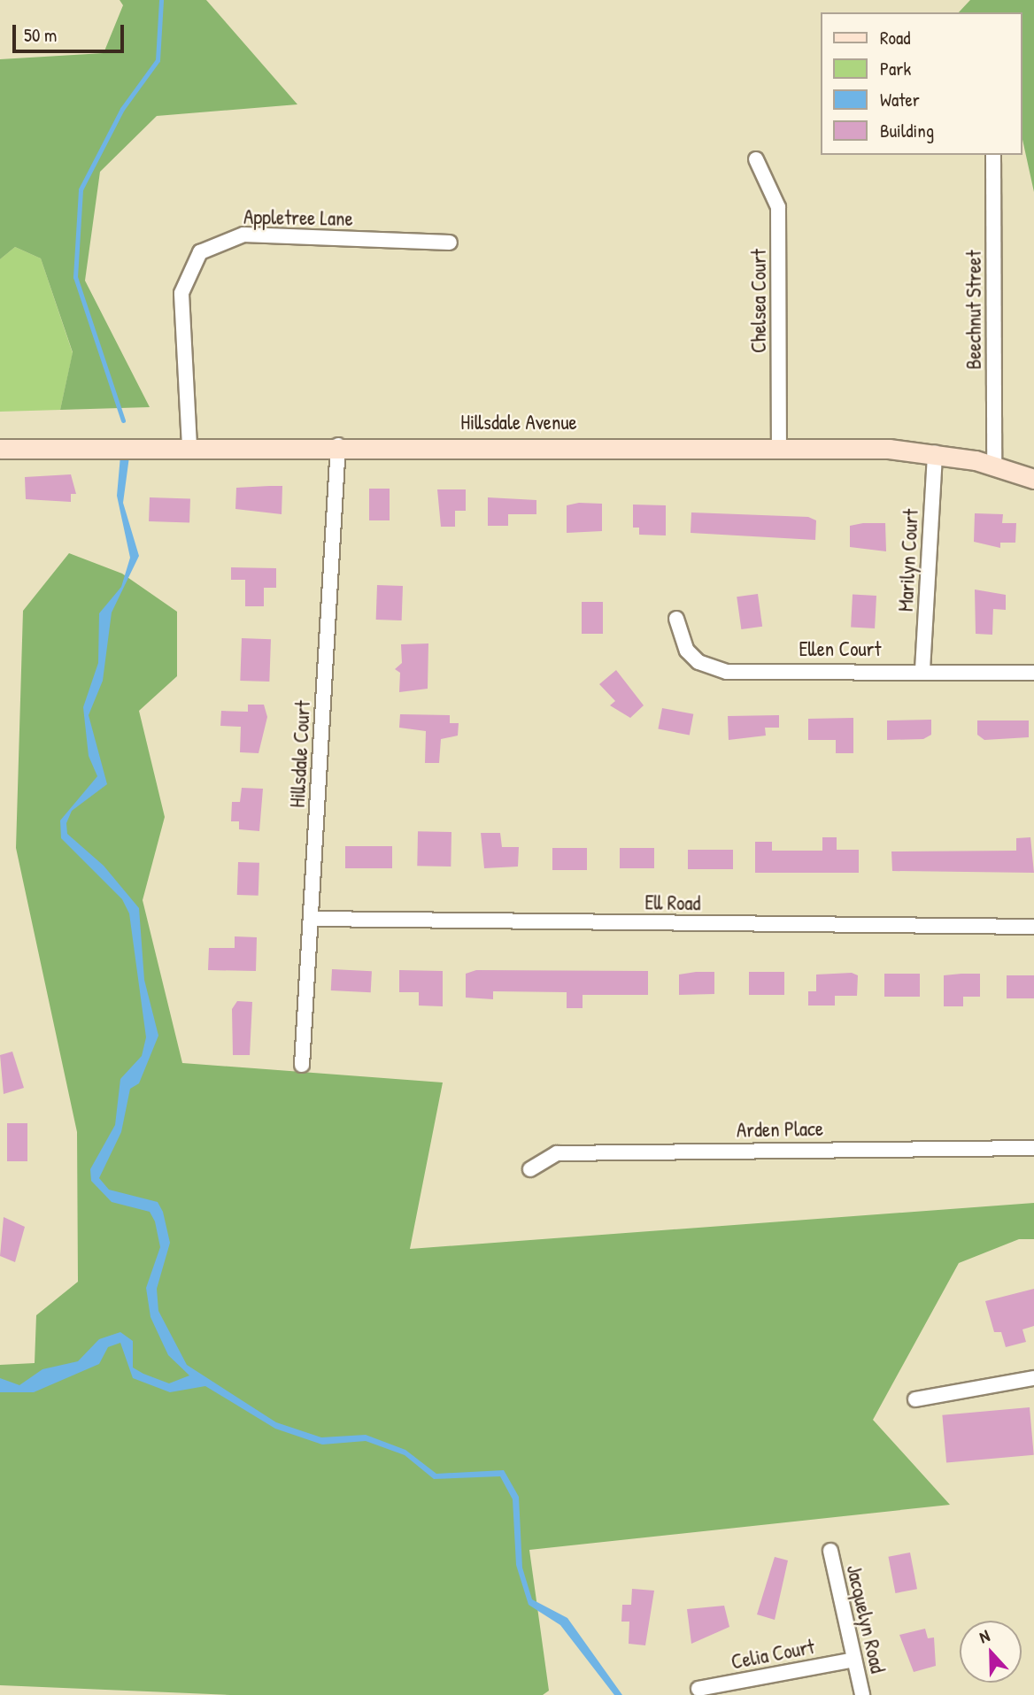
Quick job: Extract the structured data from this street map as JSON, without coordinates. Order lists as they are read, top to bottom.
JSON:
{
  "streets": {
    "street": [
      "Appletree Lane",
      "Chelsea Court",
      "Beechnut Street",
      "Hillsdale Avenue",
      "Marilyn Court",
      "Ellen Court",
      "Hillsdale Court",
      "Ell Road",
      "Arden Place",
      "Jacquelyn Road",
      "Celia Court"
    ]
  },
  "crossings": [
    ["Appletree Lane", "Hillsdale Avenue"],
    ["Chelsea Court", "Hillsdale Avenue"],
    ["Beechnut Street", "Hillsdale Avenue"],
    ["Hillsdale Avenue", "Marilyn Court"],
    ["Hillsdale Avenue", "Hillsdale Court"],
    ["Marilyn Court", "Ellen Court"],
    ["Hillsdale Court", "Ell Road"],
    ["Jacquelyn Road", "Celia Court"]
  ],
  "legend": [
    "Road",
    "Park",
    "Water",
    "Building"
  ],
  "scale_bar": "50 m",
  "north": "top"
}
